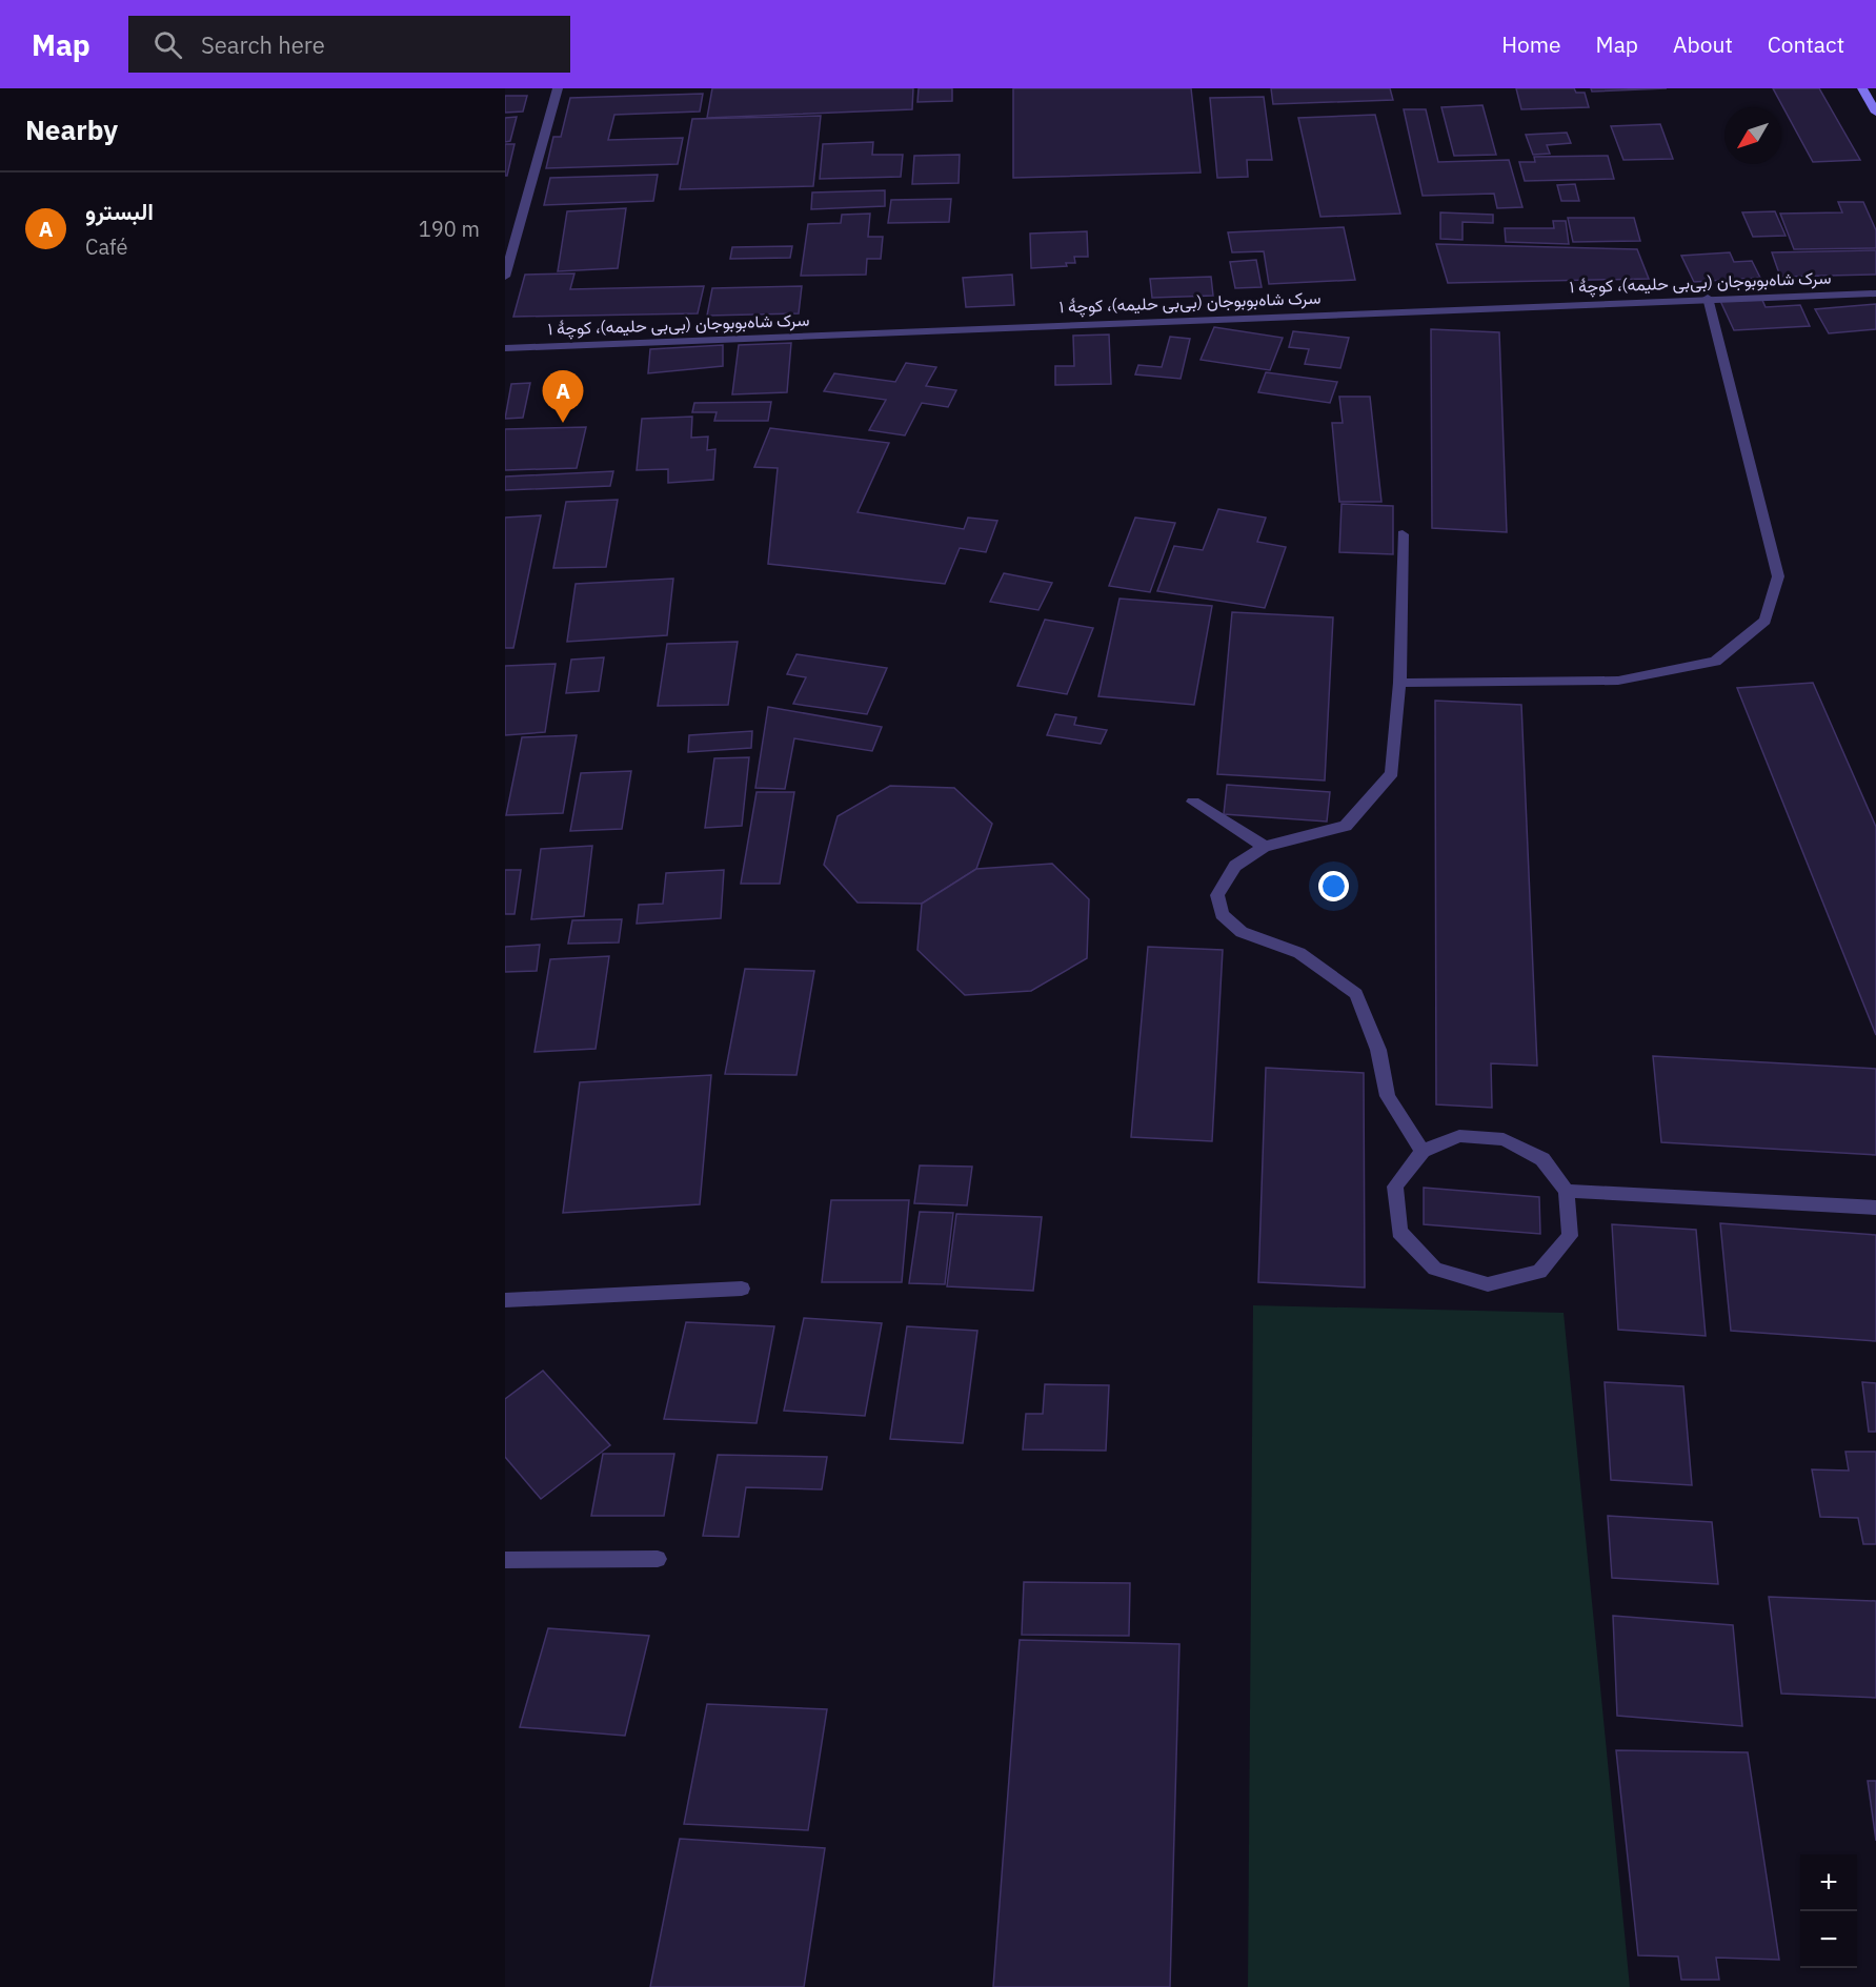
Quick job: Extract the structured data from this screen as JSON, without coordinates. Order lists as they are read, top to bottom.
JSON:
{
  "streets": {
    "street": ["سرک شاه‌بوبوجان (بی‌بی حلیمه)، کوچۀ ۱"]
  },
  "north": "bottom left",
  "page": {
    "header": "Map",
    "search": "Search here",
    "nav": [
      "Home",
      "Map",
      "About",
      "Contact"
    ],
    "heading": "Nearby",
    "list": [
      {
        "mark": "A",
        "name": "البسترو",
        "note": "Café",
        "value": "190 m"
      }
    ],
    "pins": "A",
    "map_buttons": ["+", "−"]
  }
}
